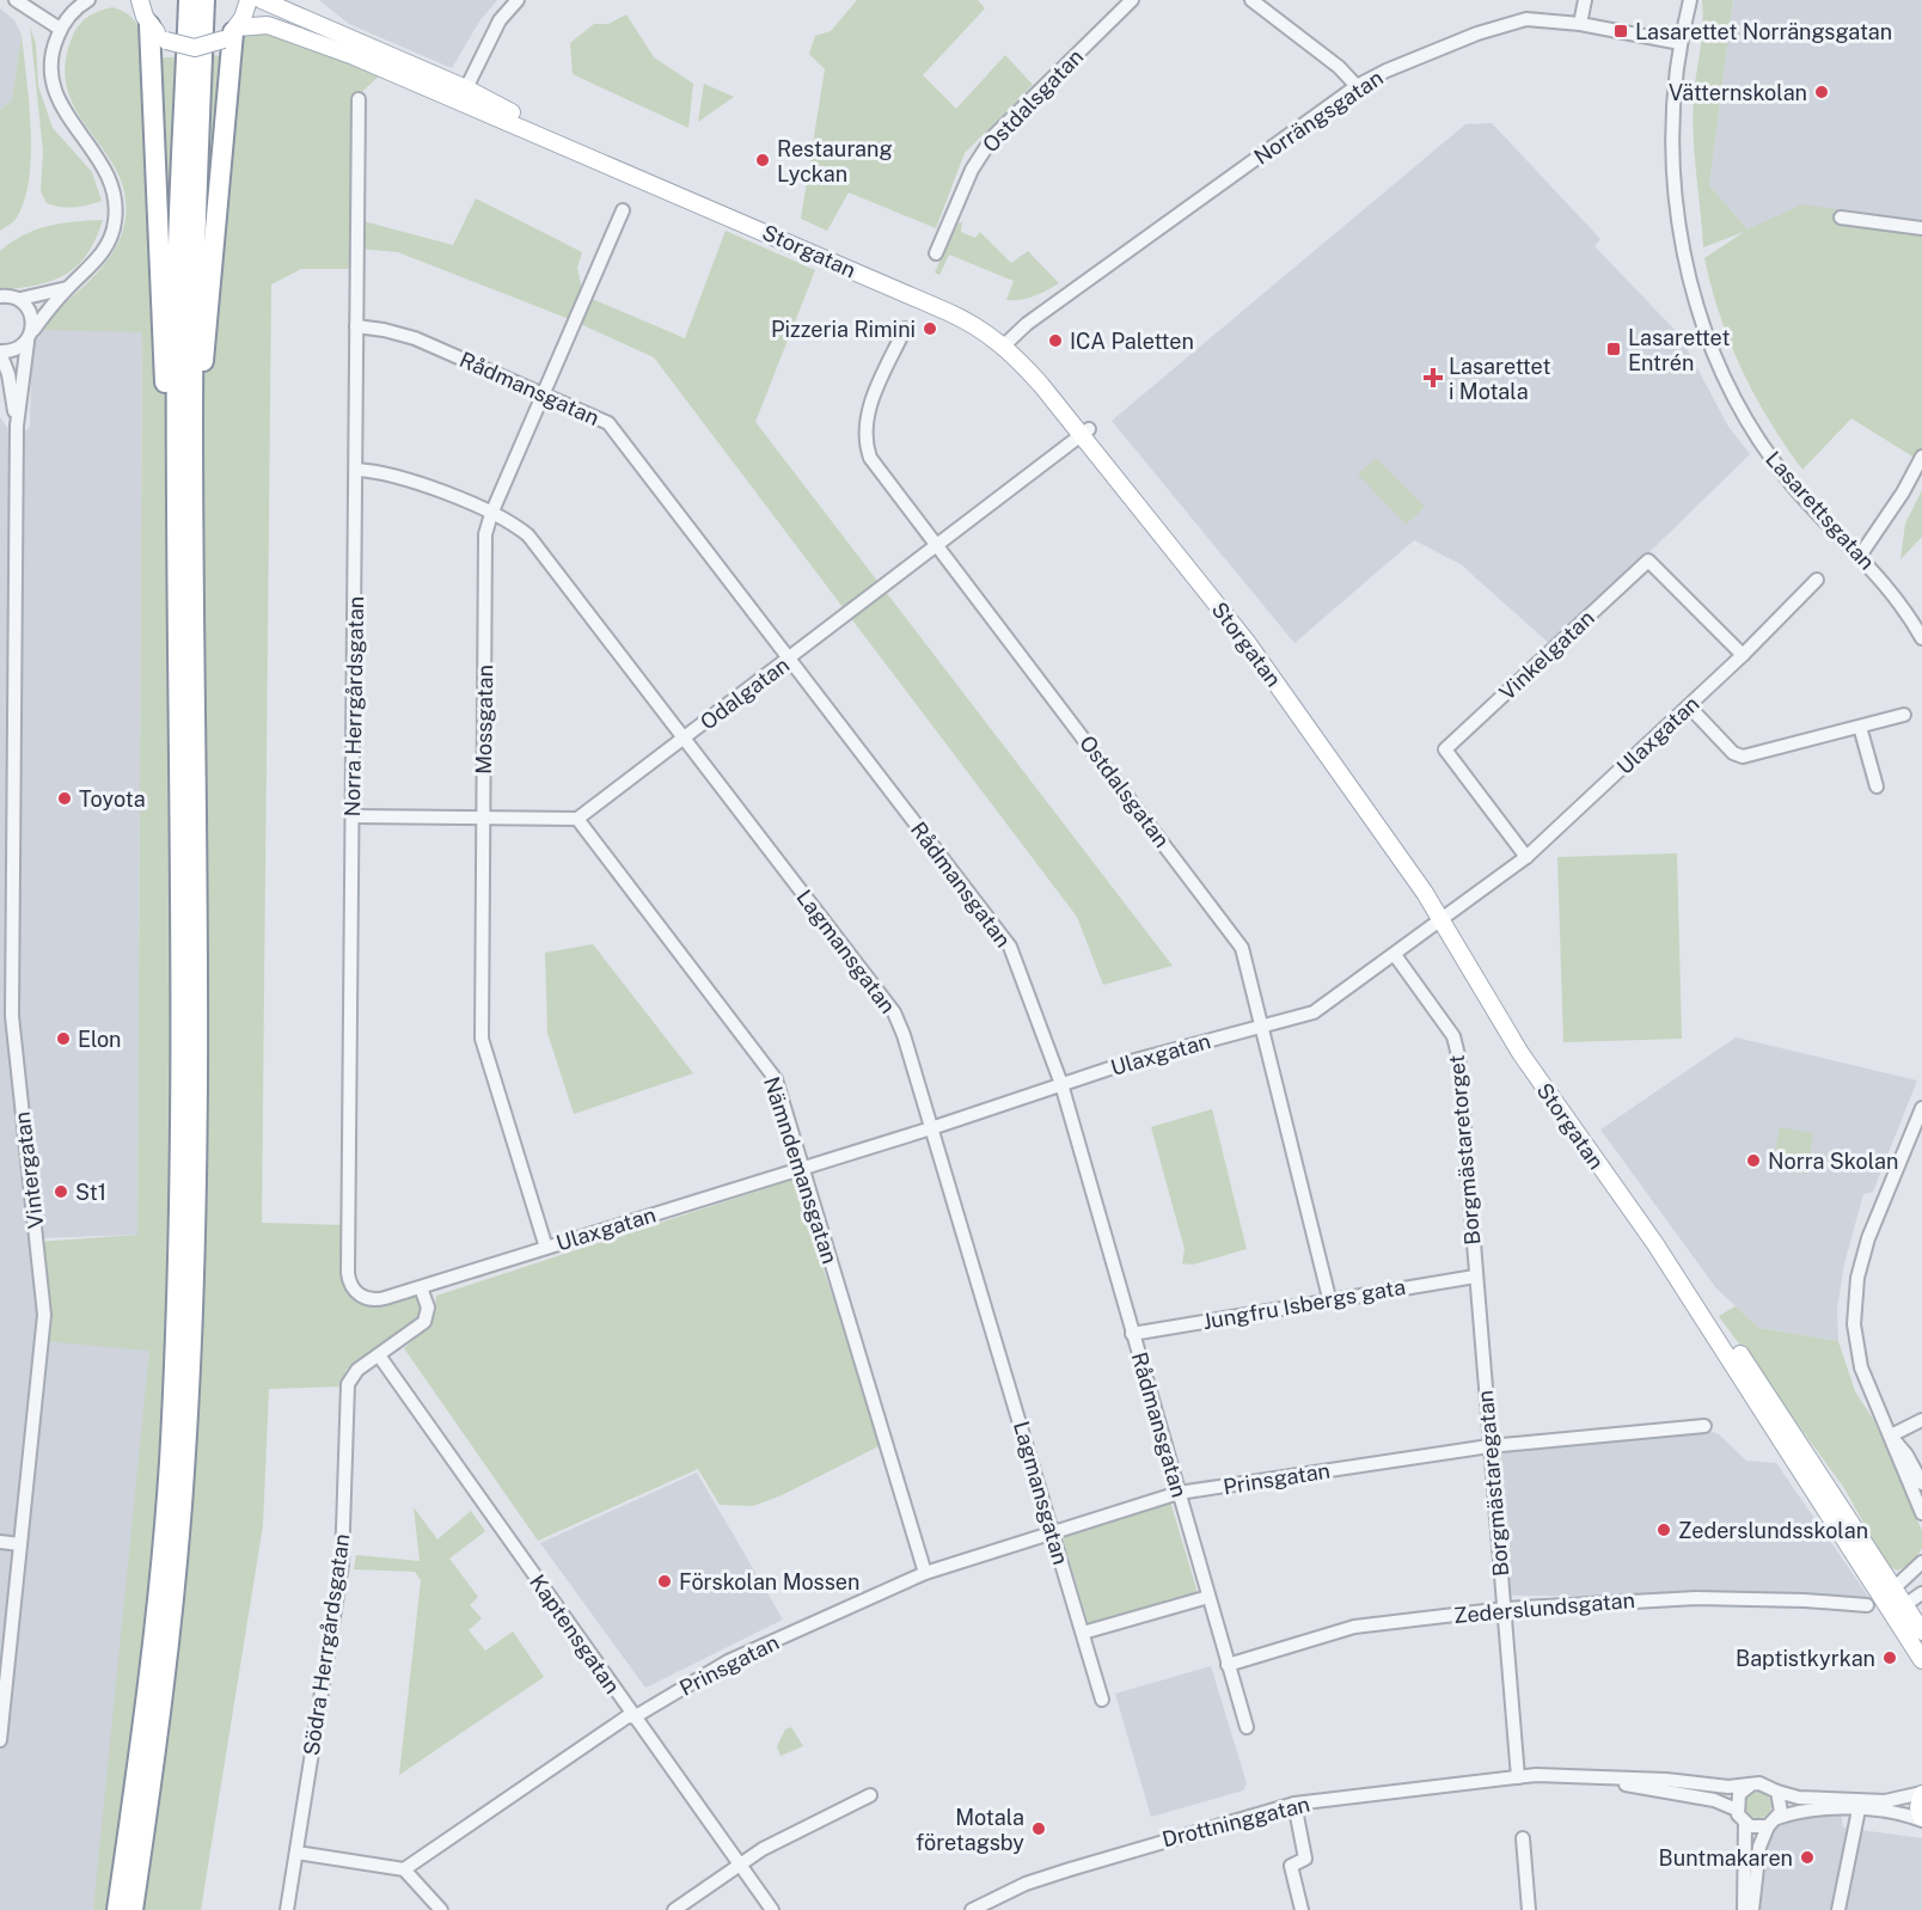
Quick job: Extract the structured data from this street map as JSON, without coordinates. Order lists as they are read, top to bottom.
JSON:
{
  "streets": {
    "main road": ["Storgatan"],
    "street": [
      "Ostdalsgatan",
      "Norrängsgatan",
      "Rådmansgatan",
      "Lasarettsgatan",
      "Vinkelgatan",
      "Odalgatan",
      "Norra Herrgårdsgatan",
      "Mossgatan",
      "Ulaxgatan",
      "Lagmansgatan",
      "Borgmästaretorget",
      "Vintergatan",
      "Nämndemansgatan",
      "Jungfru Isbergs gata",
      "Prinsgatan",
      "Borgmästaregatan",
      "Zederslundsgatan",
      "Kaptensgatan",
      "Södra Herrgårdsgatan",
      "Drottninggatan"
    ]
  },
  "crossings": [
    ["Ostdalsgatan", "Odalgatan"],
    ["Ostdalsgatan", "Ulaxgatan"],
    ["Ostdalsgatan", "Jungfru Isbergs gata"],
    ["Norrängsgatan", "Storgatan"],
    ["Norrängsgatan", "Lasarettsgatan"],
    ["Storgatan", "Odalgatan"],
    ["Storgatan", "Ulaxgatan"],
    ["Rådmansgatan", "Odalgatan"],
    ["Rådmansgatan", "Norra Herrgårdsgatan"],
    ["Rådmansgatan", "Mossgatan"],
    ["Rådmansgatan", "Ulaxgatan"],
    ["Rådmansgatan", "Jungfru Isbergs gata"],
    ["Rådmansgatan", "Prinsgatan"],
    ["Rådmansgatan", "Zederslundsgatan"],
    ["Vinkelgatan", "Ulaxgatan"],
    ["Odalgatan", "Lagmansgatan"],
    ["Odalgatan", "Nämndemansgatan"],
    ["Norra Herrgårdsgatan", "Ulaxgatan"],
    ["Norra Herrgårdsgatan", "Lagmansgatan"],
    ["Mossgatan", "Ulaxgatan"],
    ["Mossgatan", "Lagmansgatan"],
    ["Ulaxgatan", "Lagmansgatan"],
    ["Ulaxgatan", "Borgmästaretorget"],
    ["Ulaxgatan", "Nämndemansgatan"],
    ["Ulaxgatan", "Södra Herrgårdsgatan"],
    ["Lagmansgatan", "Prinsgatan"],
    ["Borgmästaretorget", "Jungfru Isbergs gata"],
    ["Borgmästaretorget", "Borgmästaregatan"],
    ["Nämndemansgatan", "Prinsgatan"],
    ["Jungfru Isbergs gata", "Borgmästaregatan"],
    ["Prinsgatan", "Borgmästaregatan"],
    ["Prinsgatan", "Kaptensgatan"],
    ["Borgmästaregatan", "Zederslundsgatan"],
    ["Borgmästaregatan", "Drottninggatan"],
    ["Kaptensgatan", "Södra Herrgårdsgatan"]
  ],
  "places": {
    "transit": ["Lasarettet Norrängsgatan", "Lasarettet Entrén"],
    "other": [
      "Vätternskolan",
      "Restaurang Lyckan",
      "Pizzeria Rimini",
      "ICA Paletten",
      "Toyota",
      "Elon",
      "Norra Skolan",
      "St1",
      "Zederslundsskolan",
      "Förskolan Mossen",
      "Baptistkyrkan",
      "Motala företagsby",
      "Buntmakaren"
    ],
    "health": ["Lasarettet i Motala"]
  }
}
